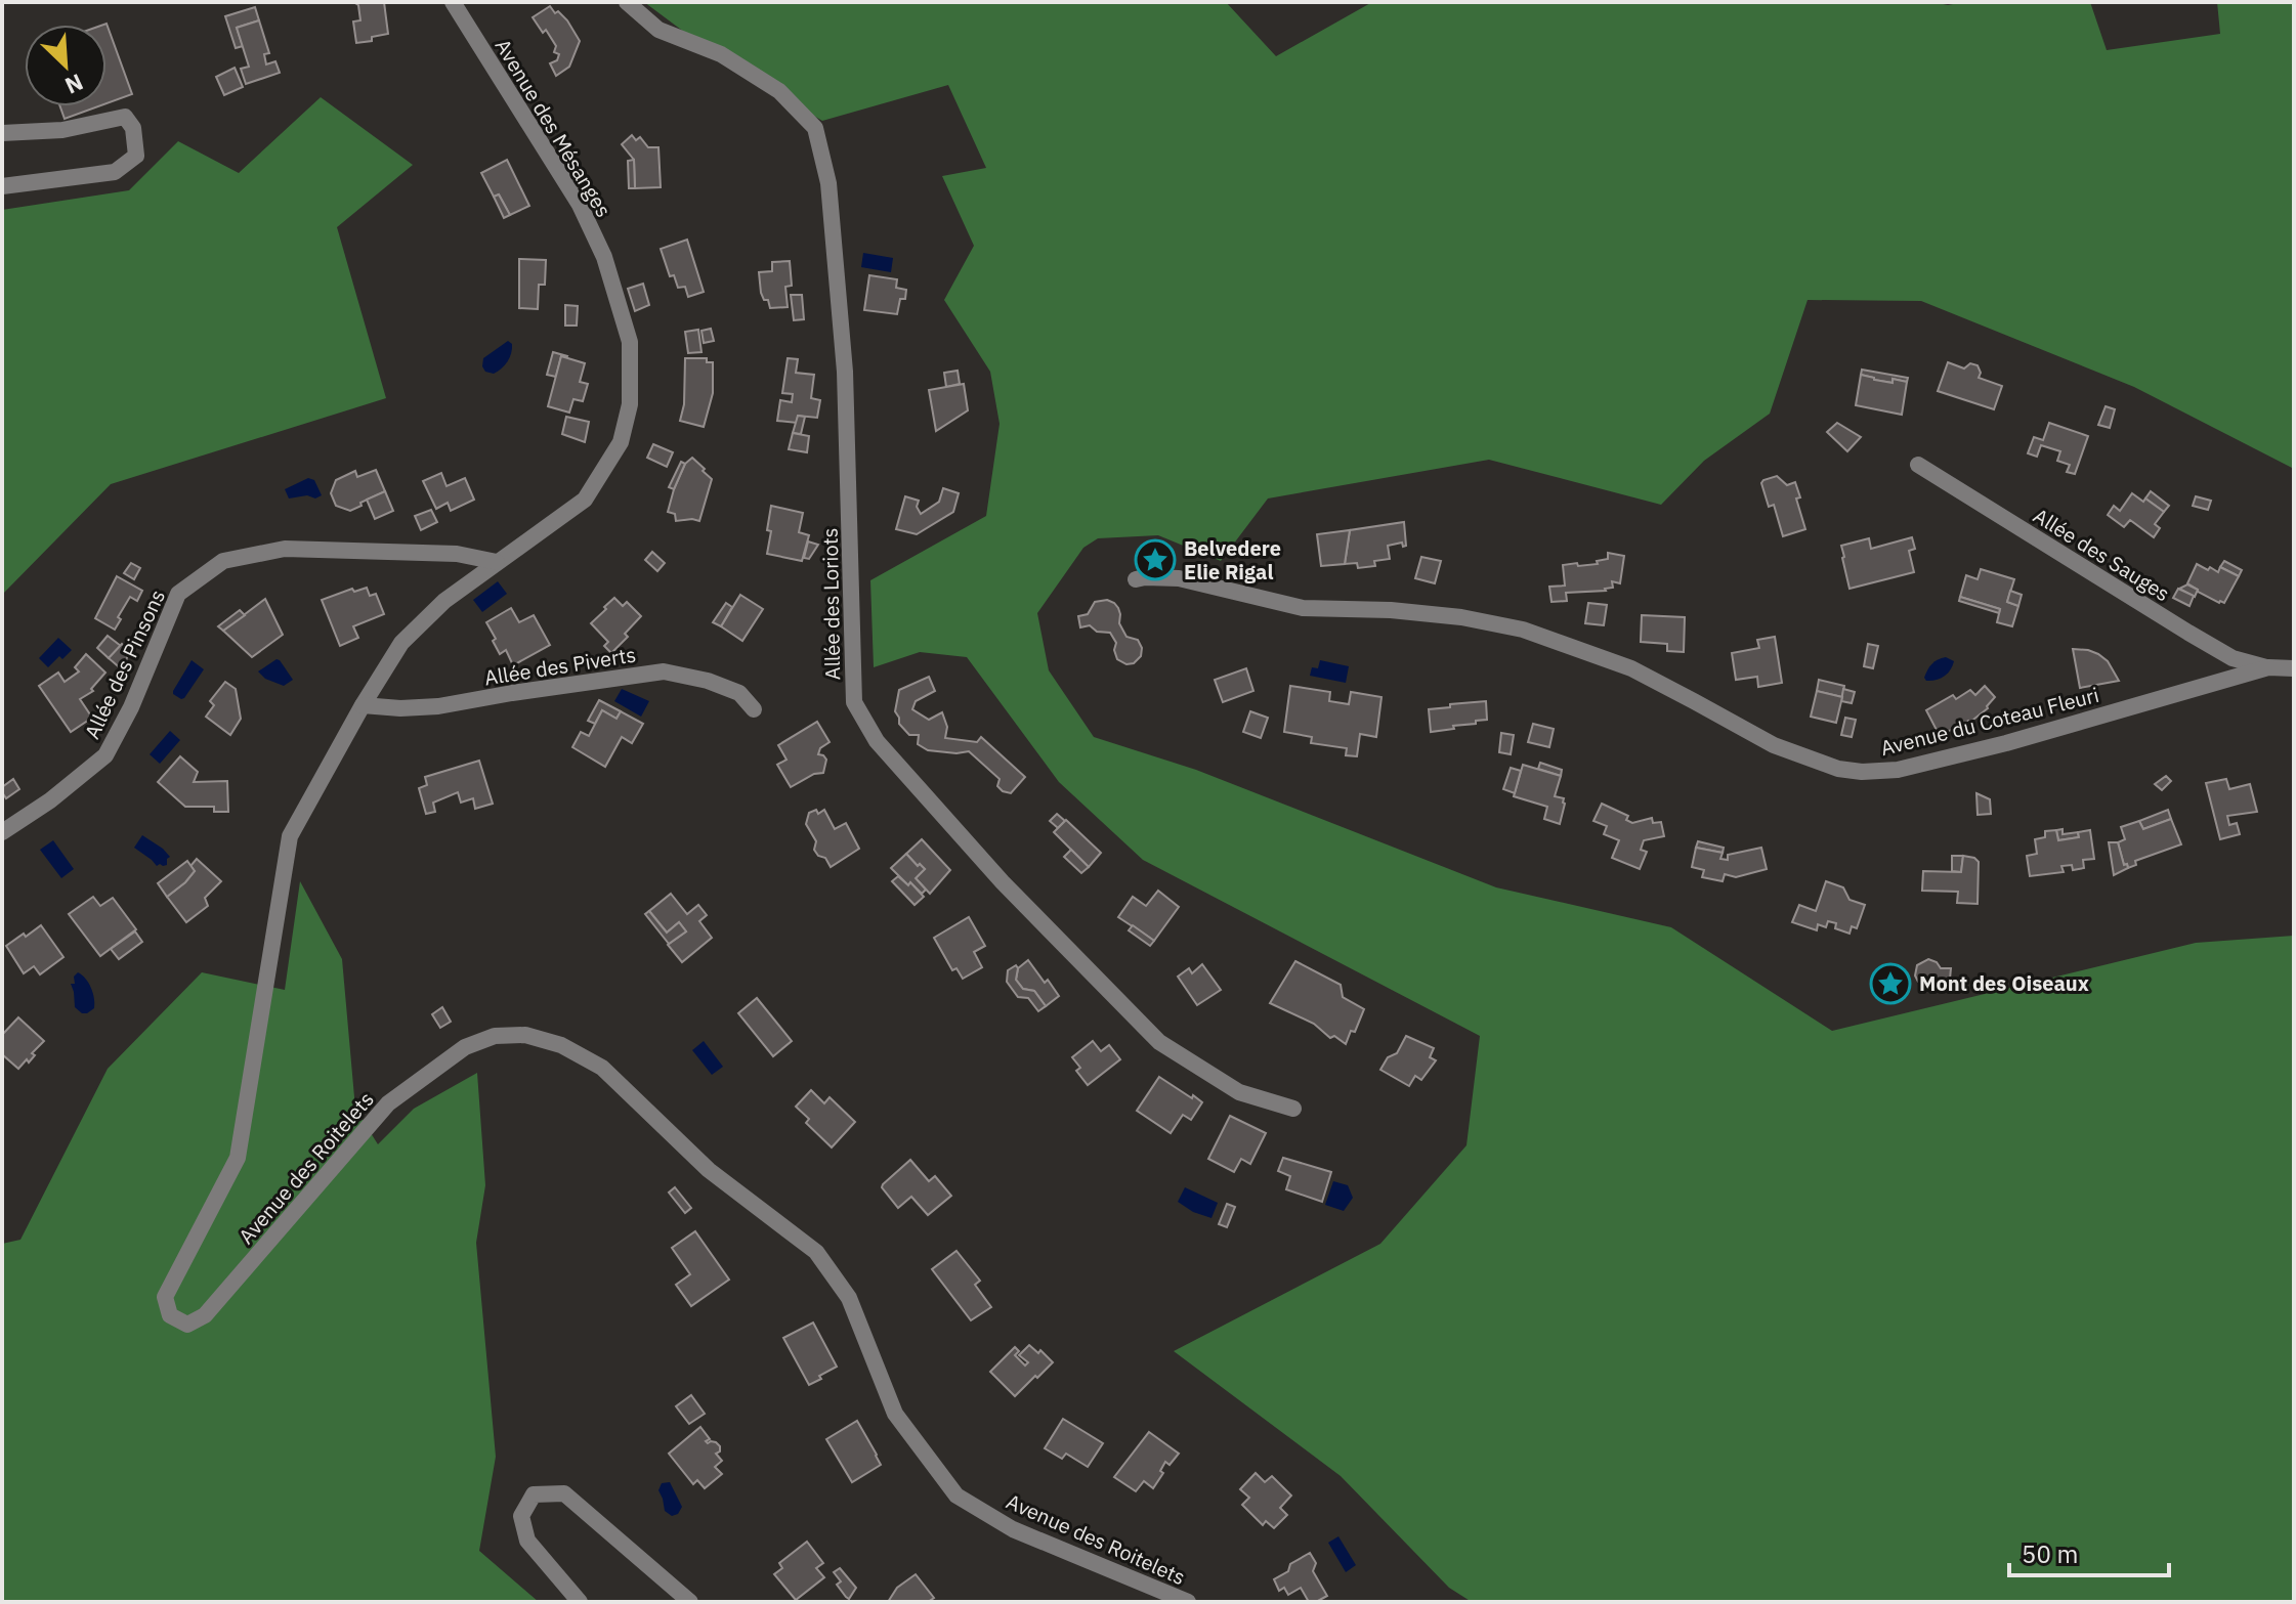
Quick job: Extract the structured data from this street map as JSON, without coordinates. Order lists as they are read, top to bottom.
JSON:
{
  "streets": {
    "street": [
      "Avenue des Mésanges",
      "Allée des Sauges",
      "Allée des Loriots",
      "Allée des Pinsons",
      "Allée des Piverts",
      "Avenue du Coteau Fleuri",
      "Avenue des Roitelets"
    ]
  },
  "crossings": [
    ["Avenue des Mésanges", "Allée des Pinsons"],
    ["Avenue des Mésanges", "Avenue des Roitelets"],
    ["Allée des Sauges", "Avenue du Coteau Fleuri"],
    ["Allée des Pinsons", "Avenue des Roitelets"],
    ["Allée des Piverts", "Avenue des Roitelets"]
  ],
  "places": {
    "place": ["Belvedere Elie Rigal", "Mont des Oiseaux"]
  },
  "scale_bar": "50 m",
  "north": "bottom right"
}
